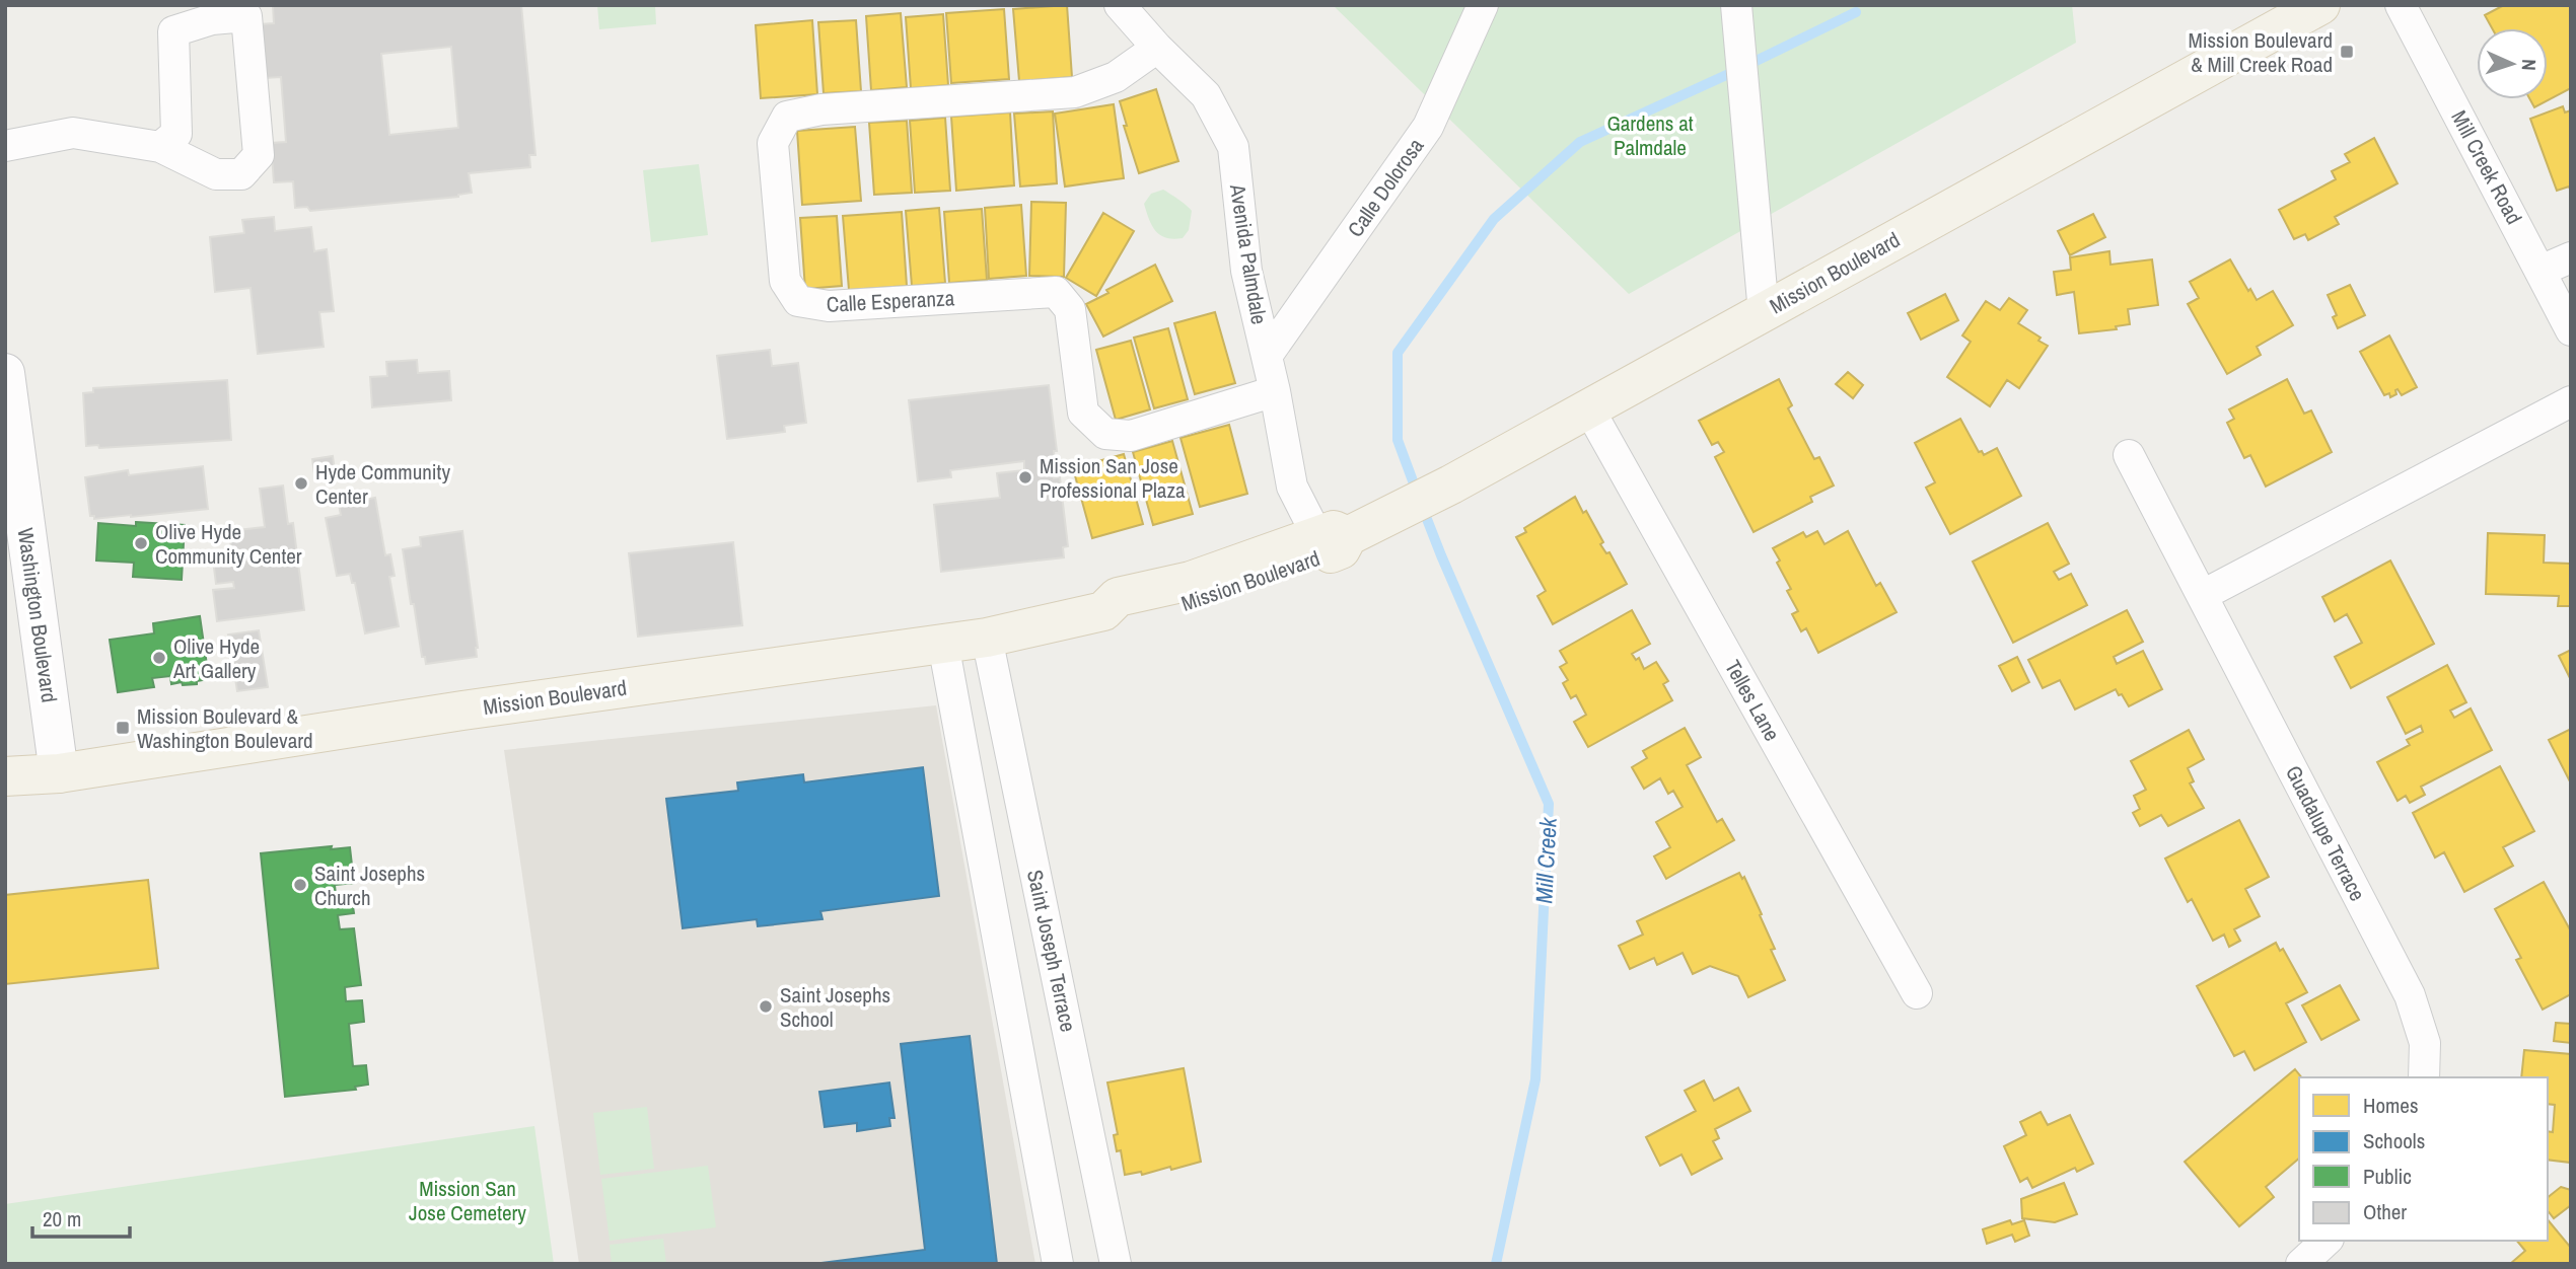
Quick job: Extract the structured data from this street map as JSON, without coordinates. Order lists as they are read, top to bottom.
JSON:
{
  "streets": {
    "main road": ["Mission Boulevard"],
    "street": [
      "Mill Creek Road",
      "Calle Dolorosa",
      "Avenida Palmdale",
      "Calle Esperanza",
      "Washington Boulevard",
      "Telles Lane",
      "Guadalupe Terrace",
      "Saint Joseph Terrace"
    ]
  },
  "crossings": [
    ["Calle Dolorosa", "Avenida Palmdale"],
    ["Avenida Palmdale", "Mission Boulevard"],
    ["Avenida Palmdale", "Calle Esperanza"],
    ["Mission Boulevard", "Washington Boulevard"],
    ["Mission Boulevard", "Telles Lane"],
    ["Mission Boulevard", "Saint Joseph Terrace"]
  ],
  "water": ["Mill Creek"],
  "parks": ["Gardens at Palmdale", "Mission San Jose Cemetery"],
  "places": {
    "transit": ["Mission Boulevard & Mill Creek Road", "Mission Boulevard & Washington Boulevard"],
    "other": [
      "Mission San Jose Professional Plaza",
      "Hyde Community Center",
      "Olive Hyde Community Center",
      "Olive Hyde Art Gallery",
      "Saint Josephs Church",
      "Saint Josephs School"
    ]
  },
  "legend": [
    "Homes",
    "Schools",
    "Public",
    "Other"
  ],
  "scale_bar": "20 m",
  "north": "right"
}
